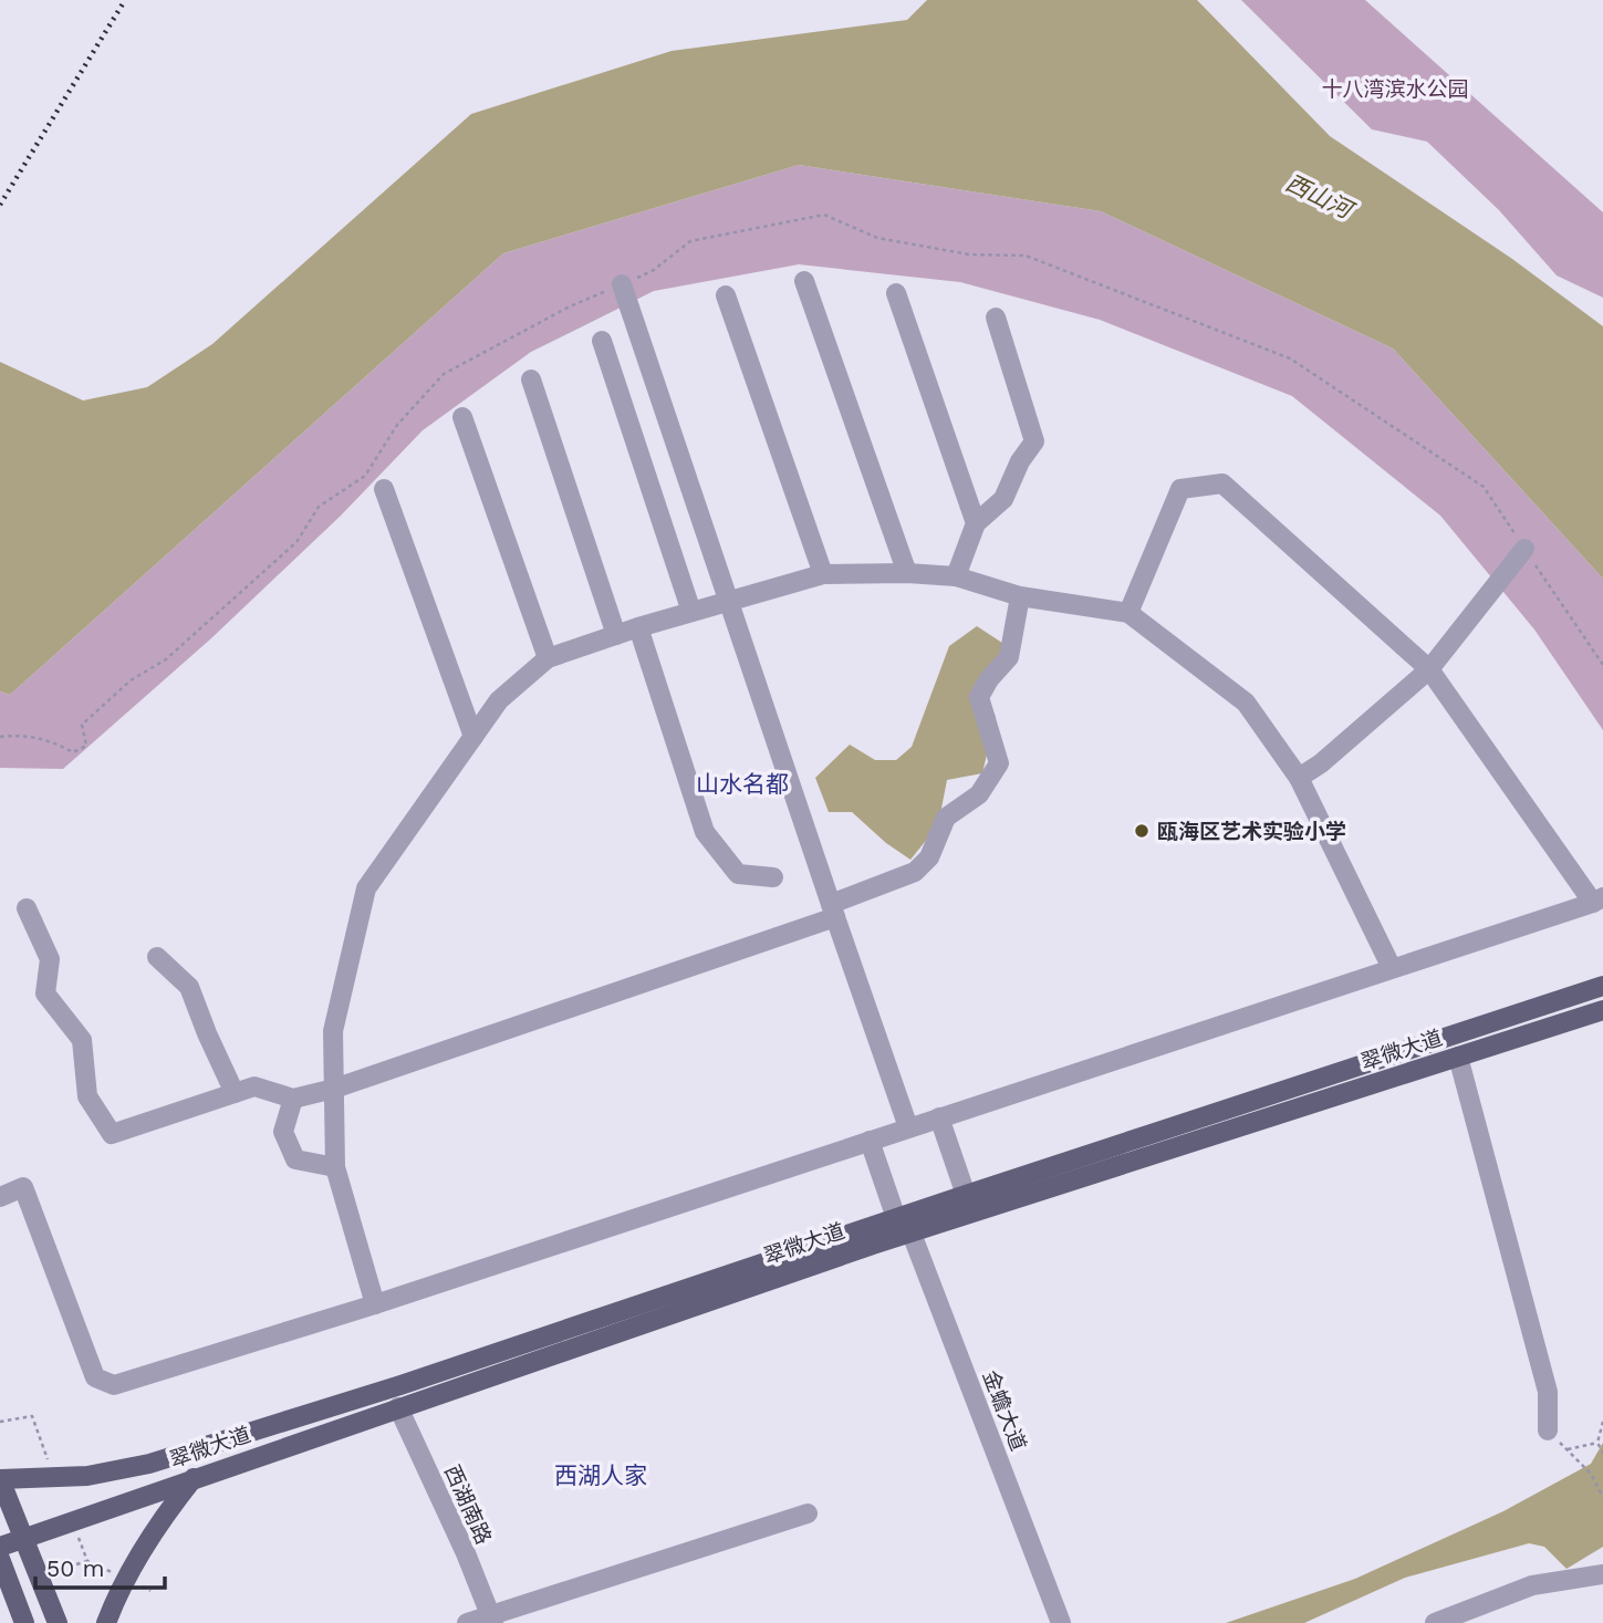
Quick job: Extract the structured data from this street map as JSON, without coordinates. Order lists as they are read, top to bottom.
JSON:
{
  "streets": {
    "main road": ["翠微大道"],
    "street": ["金蟾大道", "西湖南路"]
  },
  "crossings": [
    ["翠微大道", "金蟾大道"],
    ["翠微大道", "西湖南路"]
  ],
  "districts": ["山水名都", "西湖人家"],
  "water": ["西山河"],
  "parks": ["十八湾滨水公园"],
  "places": ["瓯海区艺术实验小学"],
  "scale_bar": "50 m"
}
